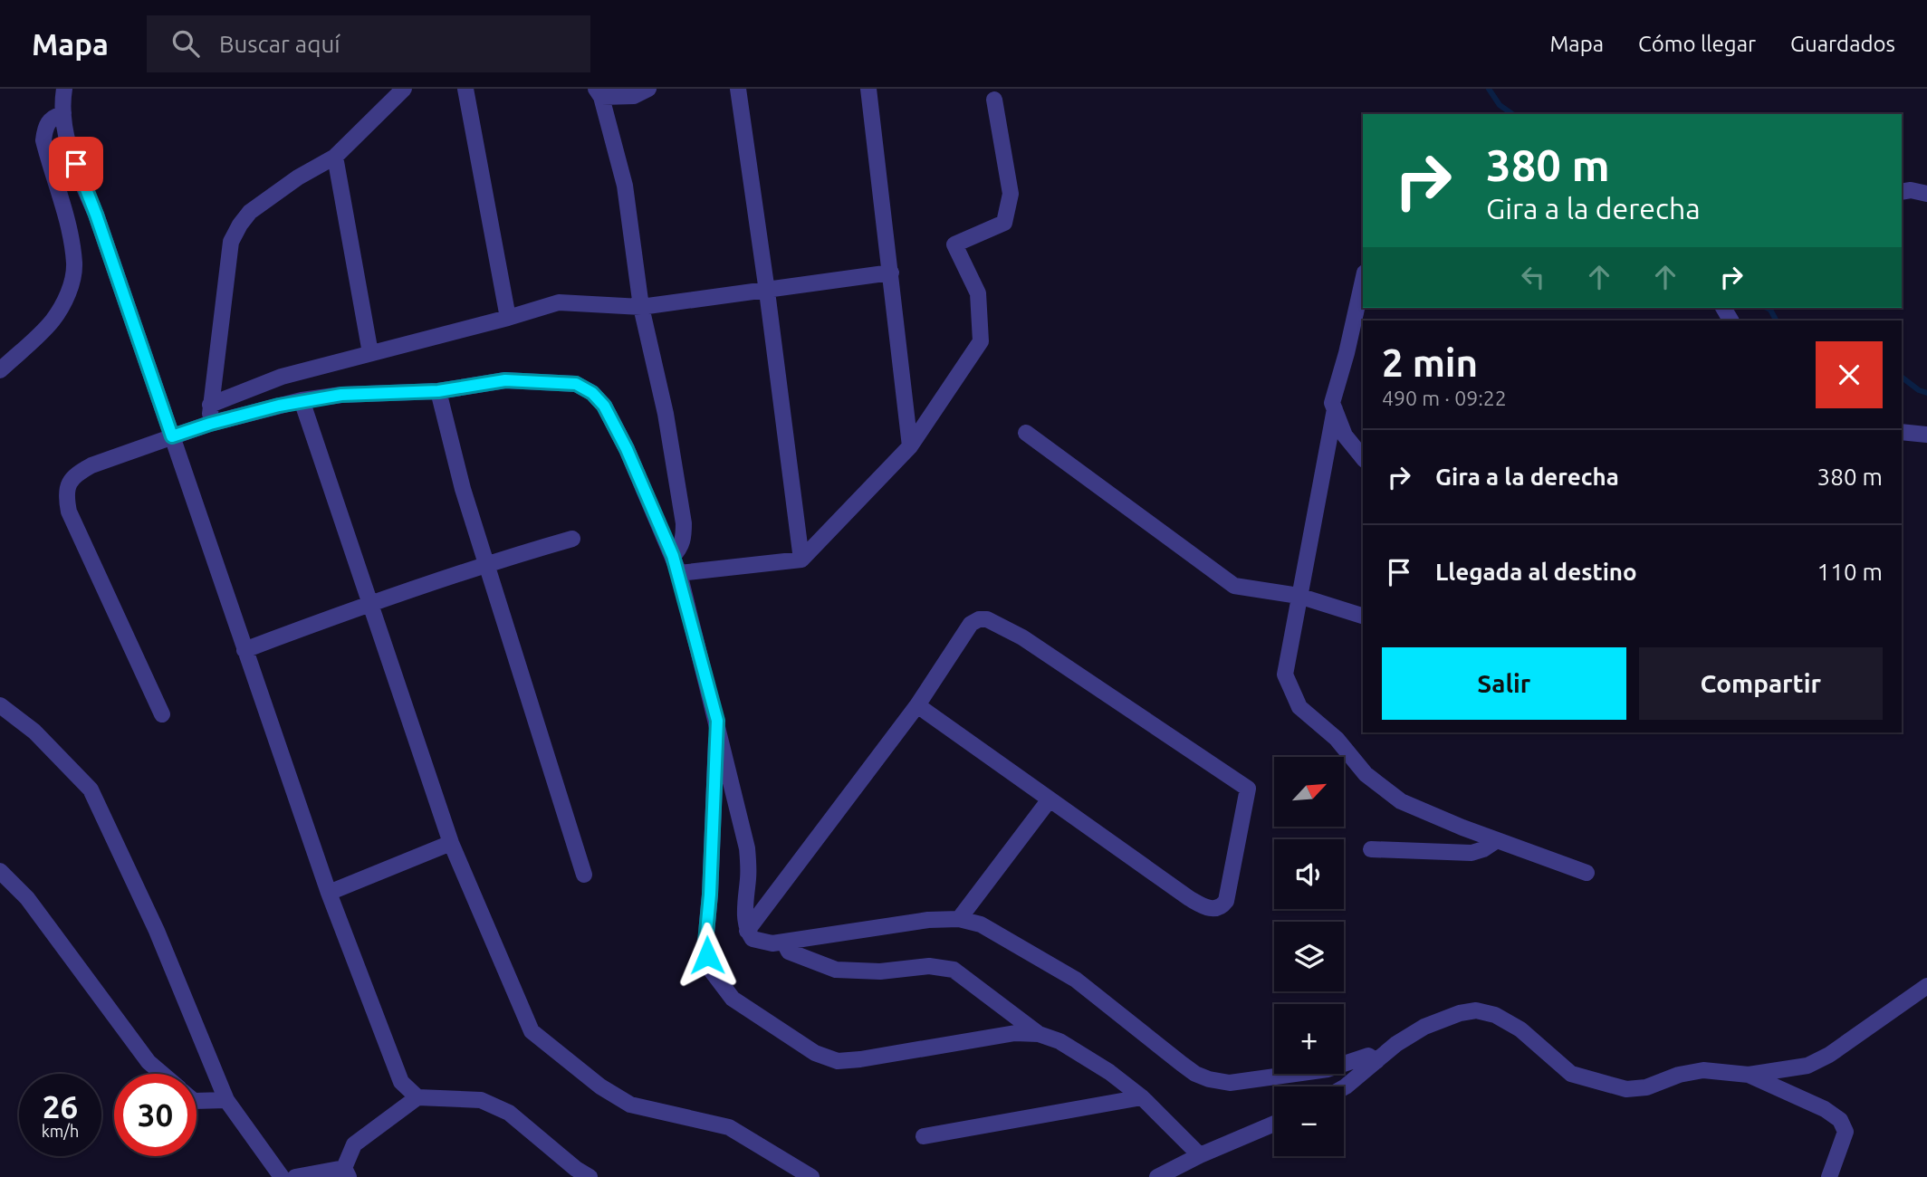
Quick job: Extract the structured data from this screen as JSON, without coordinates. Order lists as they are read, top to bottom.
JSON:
{
  "north": "top right",
  "page": {
    "header": "Mapa",
    "search": "Buscar aquí",
    "nav": ["Mapa", "Cómo llegar", "Guardados"],
    "turn": ["380 m", "Gira a la derecha"],
    "heading": ["2 min", "490 m · 09:22"],
    "list": [
      {
        "name": "Gira a la derecha",
        "value": "380 m"
      },
      {
        "name": "Llegada al destino",
        "value": "110 m"
      }
    ],
    "buttons": ["Salir", "Compartir"],
    "map_buttons": ["+", "−"],
    "speed": "26 km/h",
    "limit": "30"
  }
}
